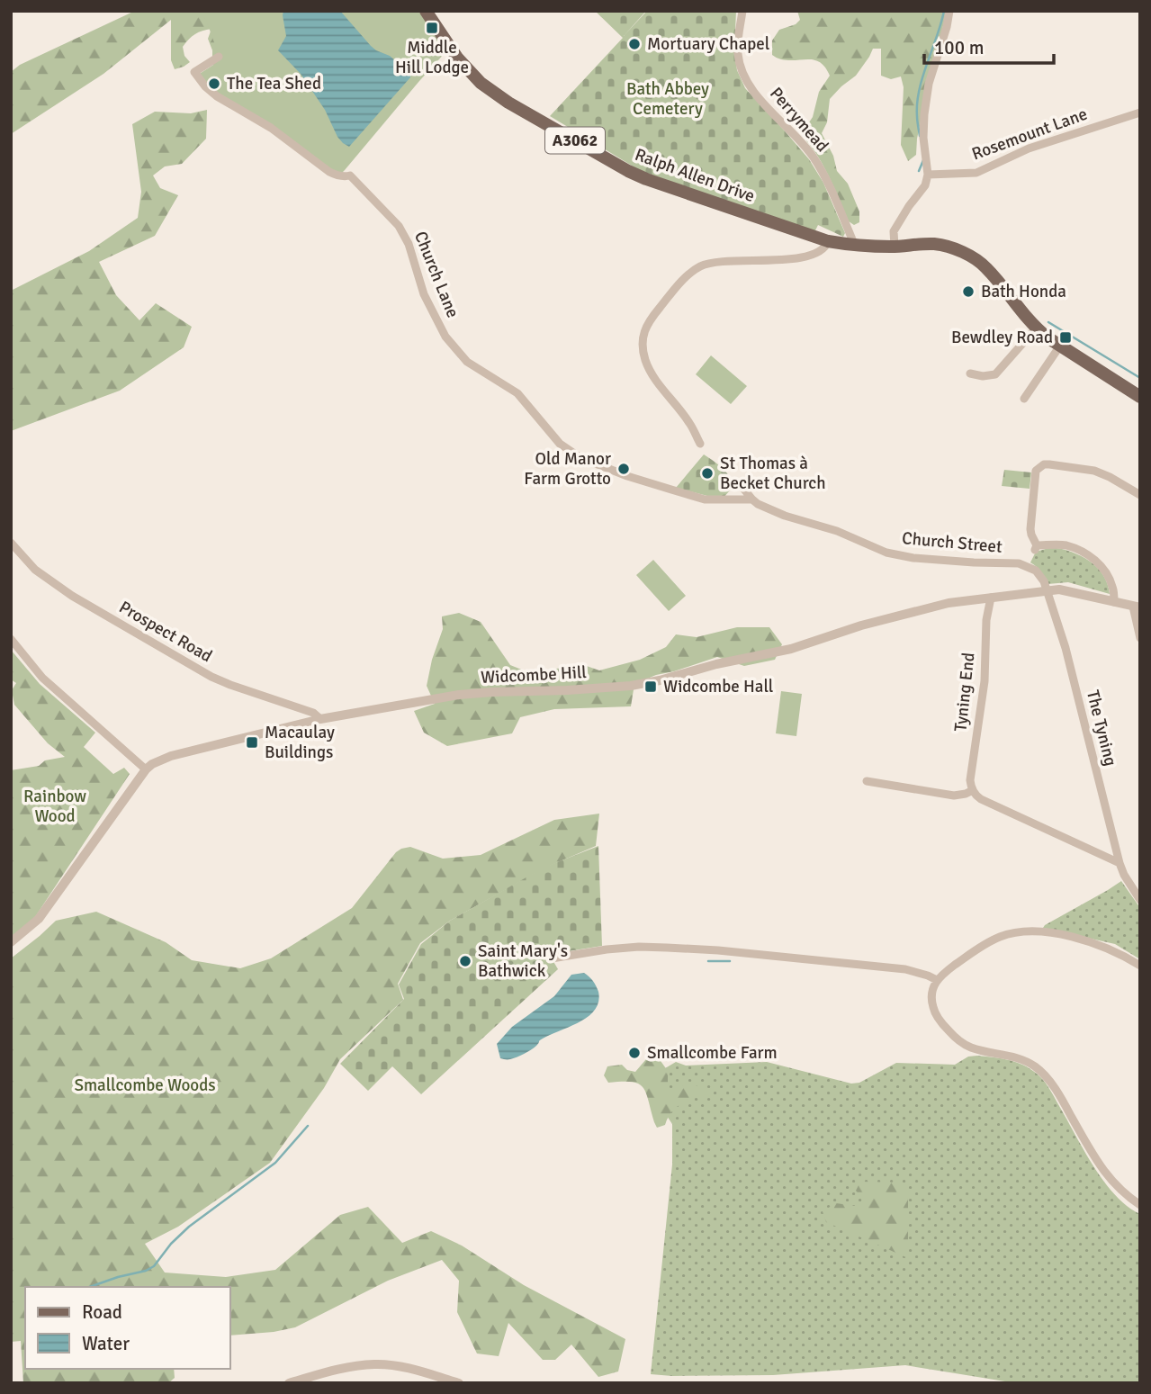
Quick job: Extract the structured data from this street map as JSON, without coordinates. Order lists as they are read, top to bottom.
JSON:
{
  "streets": {
    "main road": ["A3062", "Ralph Allen Drive"],
    "street": [
      "Perrymead",
      "Rosemount Lane",
      "Church Lane",
      "Church Street",
      "Prospect Road",
      "Widcombe Hill",
      "Tyning End",
      "The Tyning"
    ]
  },
  "crossings": [
    ["Perrymead", "A3062"],
    ["Perrymead", "Ralph Allen Drive"],
    ["A3062", "Ralph Allen Drive"],
    ["Church Lane", "Church Street"],
    ["Church Street", "Widcombe Hill"],
    ["Church Street", "The Tyning"],
    ["Prospect Road", "Widcombe Hill"],
    ["Widcombe Hill", "Tyning End"],
    ["Widcombe Hill", "The Tyning"]
  ],
  "parks": ["Bath Abbey Cemetery", "Rainbow Wood", "Smallcombe Woods"],
  "places": {
    "transit": [
      "Middle Hill Lodge",
      "Bewdley Road",
      "Widcombe Hall",
      "Macaulay Buildings"
    ],
    "other": [
      "Mortuary Chapel",
      "The Tea Shed",
      "Bath Honda",
      "Old Manor Farm Grotto",
      "St Thomas à Becket Church",
      "Saint Mary's Bathwick",
      "Smallcombe Farm"
    ]
  },
  "legend": ["Road", "Water"],
  "scale_bar": "100 m"
}
